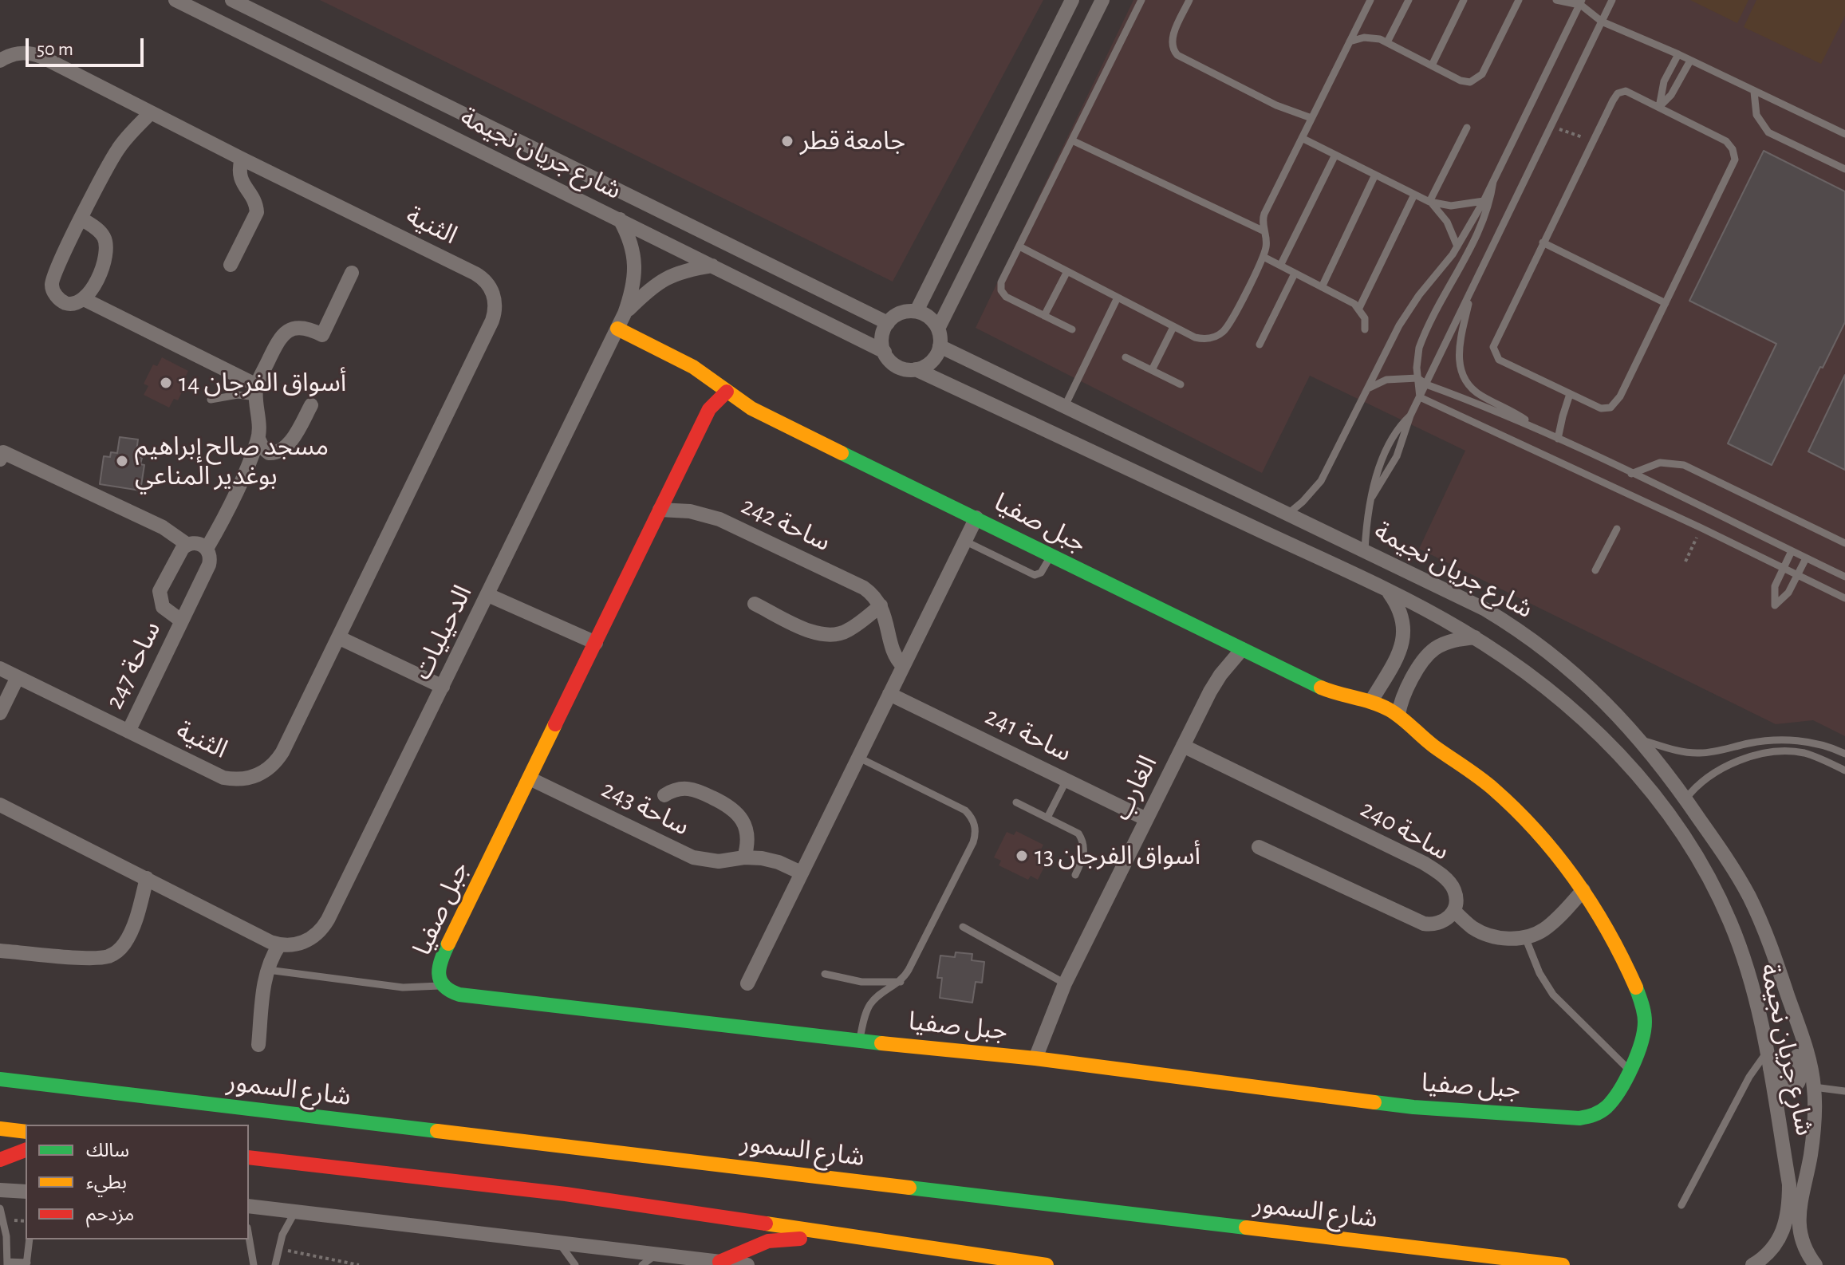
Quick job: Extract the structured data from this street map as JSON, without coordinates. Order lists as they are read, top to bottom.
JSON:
{
  "streets": {
    "street": [
      "شارع جريان نجيمة",
      "الثنية",
      "جبل صفيا",
      "ساحة 242",
      "الدحيليات",
      "ساحة 247",
      "ساحة 241",
      "الغارب",
      "ساحة 243",
      "ساحة 240",
      "شارع السمور"
    ]
  },
  "crossings": [
    ["شارع جريان نجيمة", "الدحيليات"],
    ["الثنية", "ساحة 247"],
    ["جبل صفيا", "ساحة 242"],
    ["جبل صفيا", "الدحيليات"],
    ["جبل صفيا", "الغارب"],
    ["جبل صفيا", "ساحة 243"],
    ["ساحة 241", "الغارب"],
    ["الغارب", "ساحة 240"]
  ],
  "places": [
    "جامعة قطر",
    "أسواق الفرجان 14",
    "مسجد صالح إبراهيم بوغدير المناعي",
    "أسواق الفرجان 13"
  ],
  "legend": ["سالك", "بطيء", "مزدحم"],
  "scale_bar": "50 m"
}
